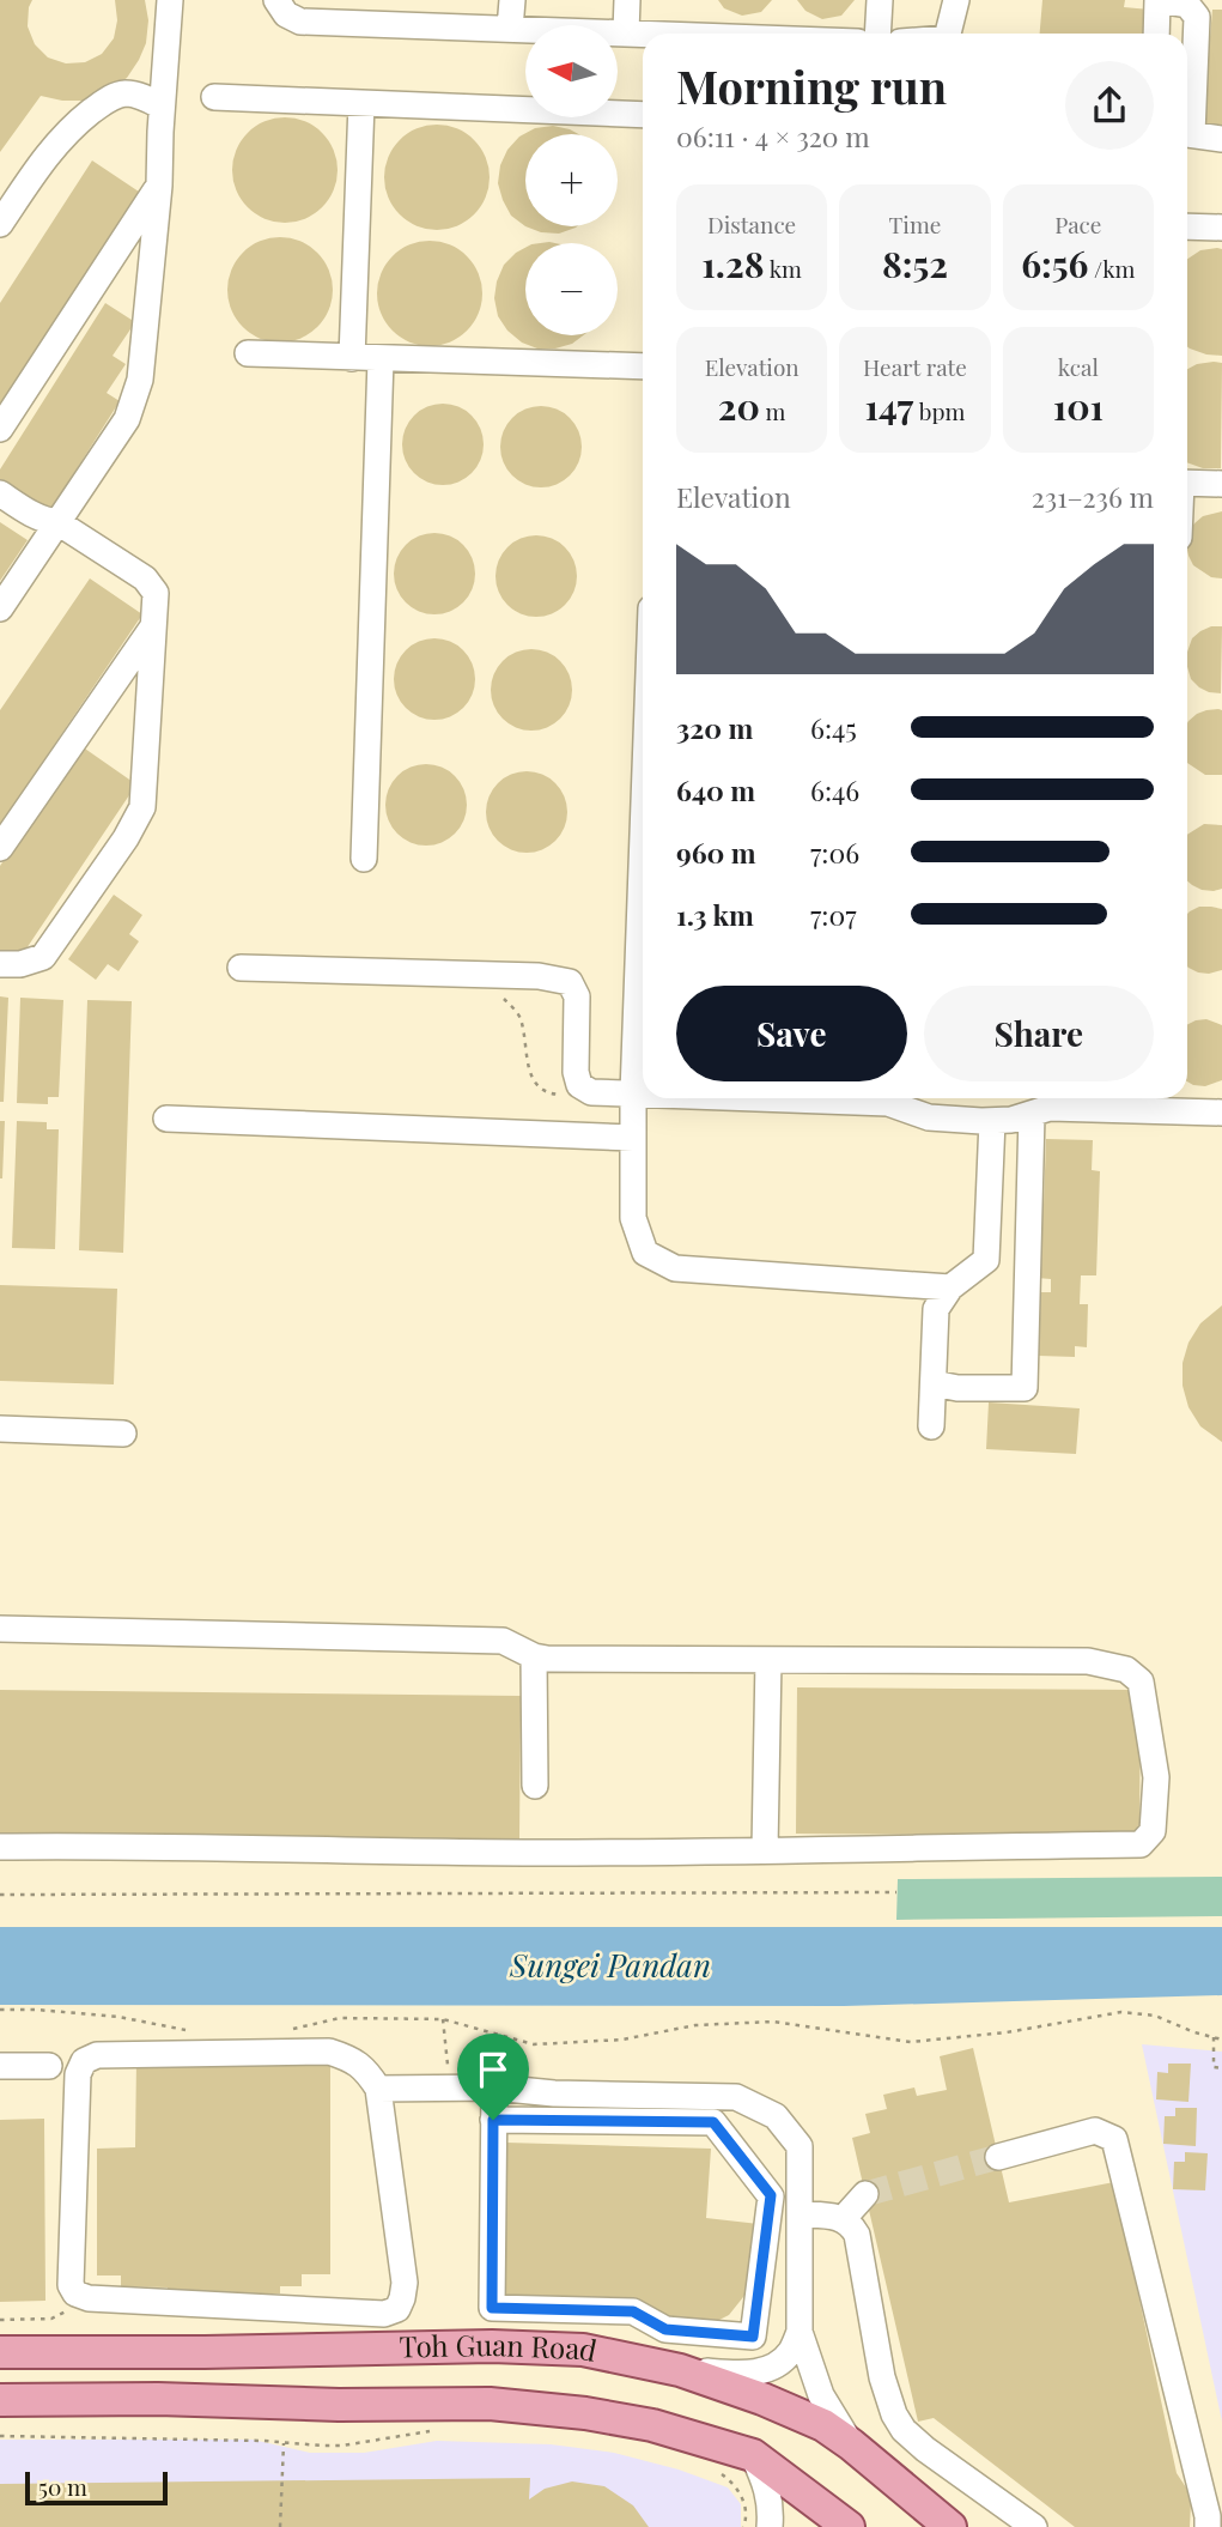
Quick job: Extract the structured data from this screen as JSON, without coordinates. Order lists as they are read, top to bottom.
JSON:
{
  "streets": {
    "main road": ["Toh Guan Road"]
  },
  "water": ["Sungei Pandan"],
  "scale_bar": "50 m",
  "north": "left",
  "page": {
    "map_buttons": ["+", "−"],
    "heading": ["Morning run", "06:11 · 4 × 320 m"],
    "stats": [
      ["Distance", "1.28 km"],
      ["Time", "8:52"],
      ["Pace", "6:56 /km"],
      ["Elevation", "20 m"],
      ["Heart rate", "147 bpm"],
      ["kcal", "101"]
    ],
    "chart": ["Elevation", "231–236 m"],
    "list": [
      {
        "name": "320 m",
        "note": "6:45"
      },
      {
        "name": "640 m",
        "note": "6:46"
      },
      {
        "name": "960 m",
        "note": "7:06"
      },
      {
        "name": "1.3 km",
        "note": "7:07"
      }
    ],
    "buttons": ["Save", "Share"],
    "scale": "50 m"
  }
}
